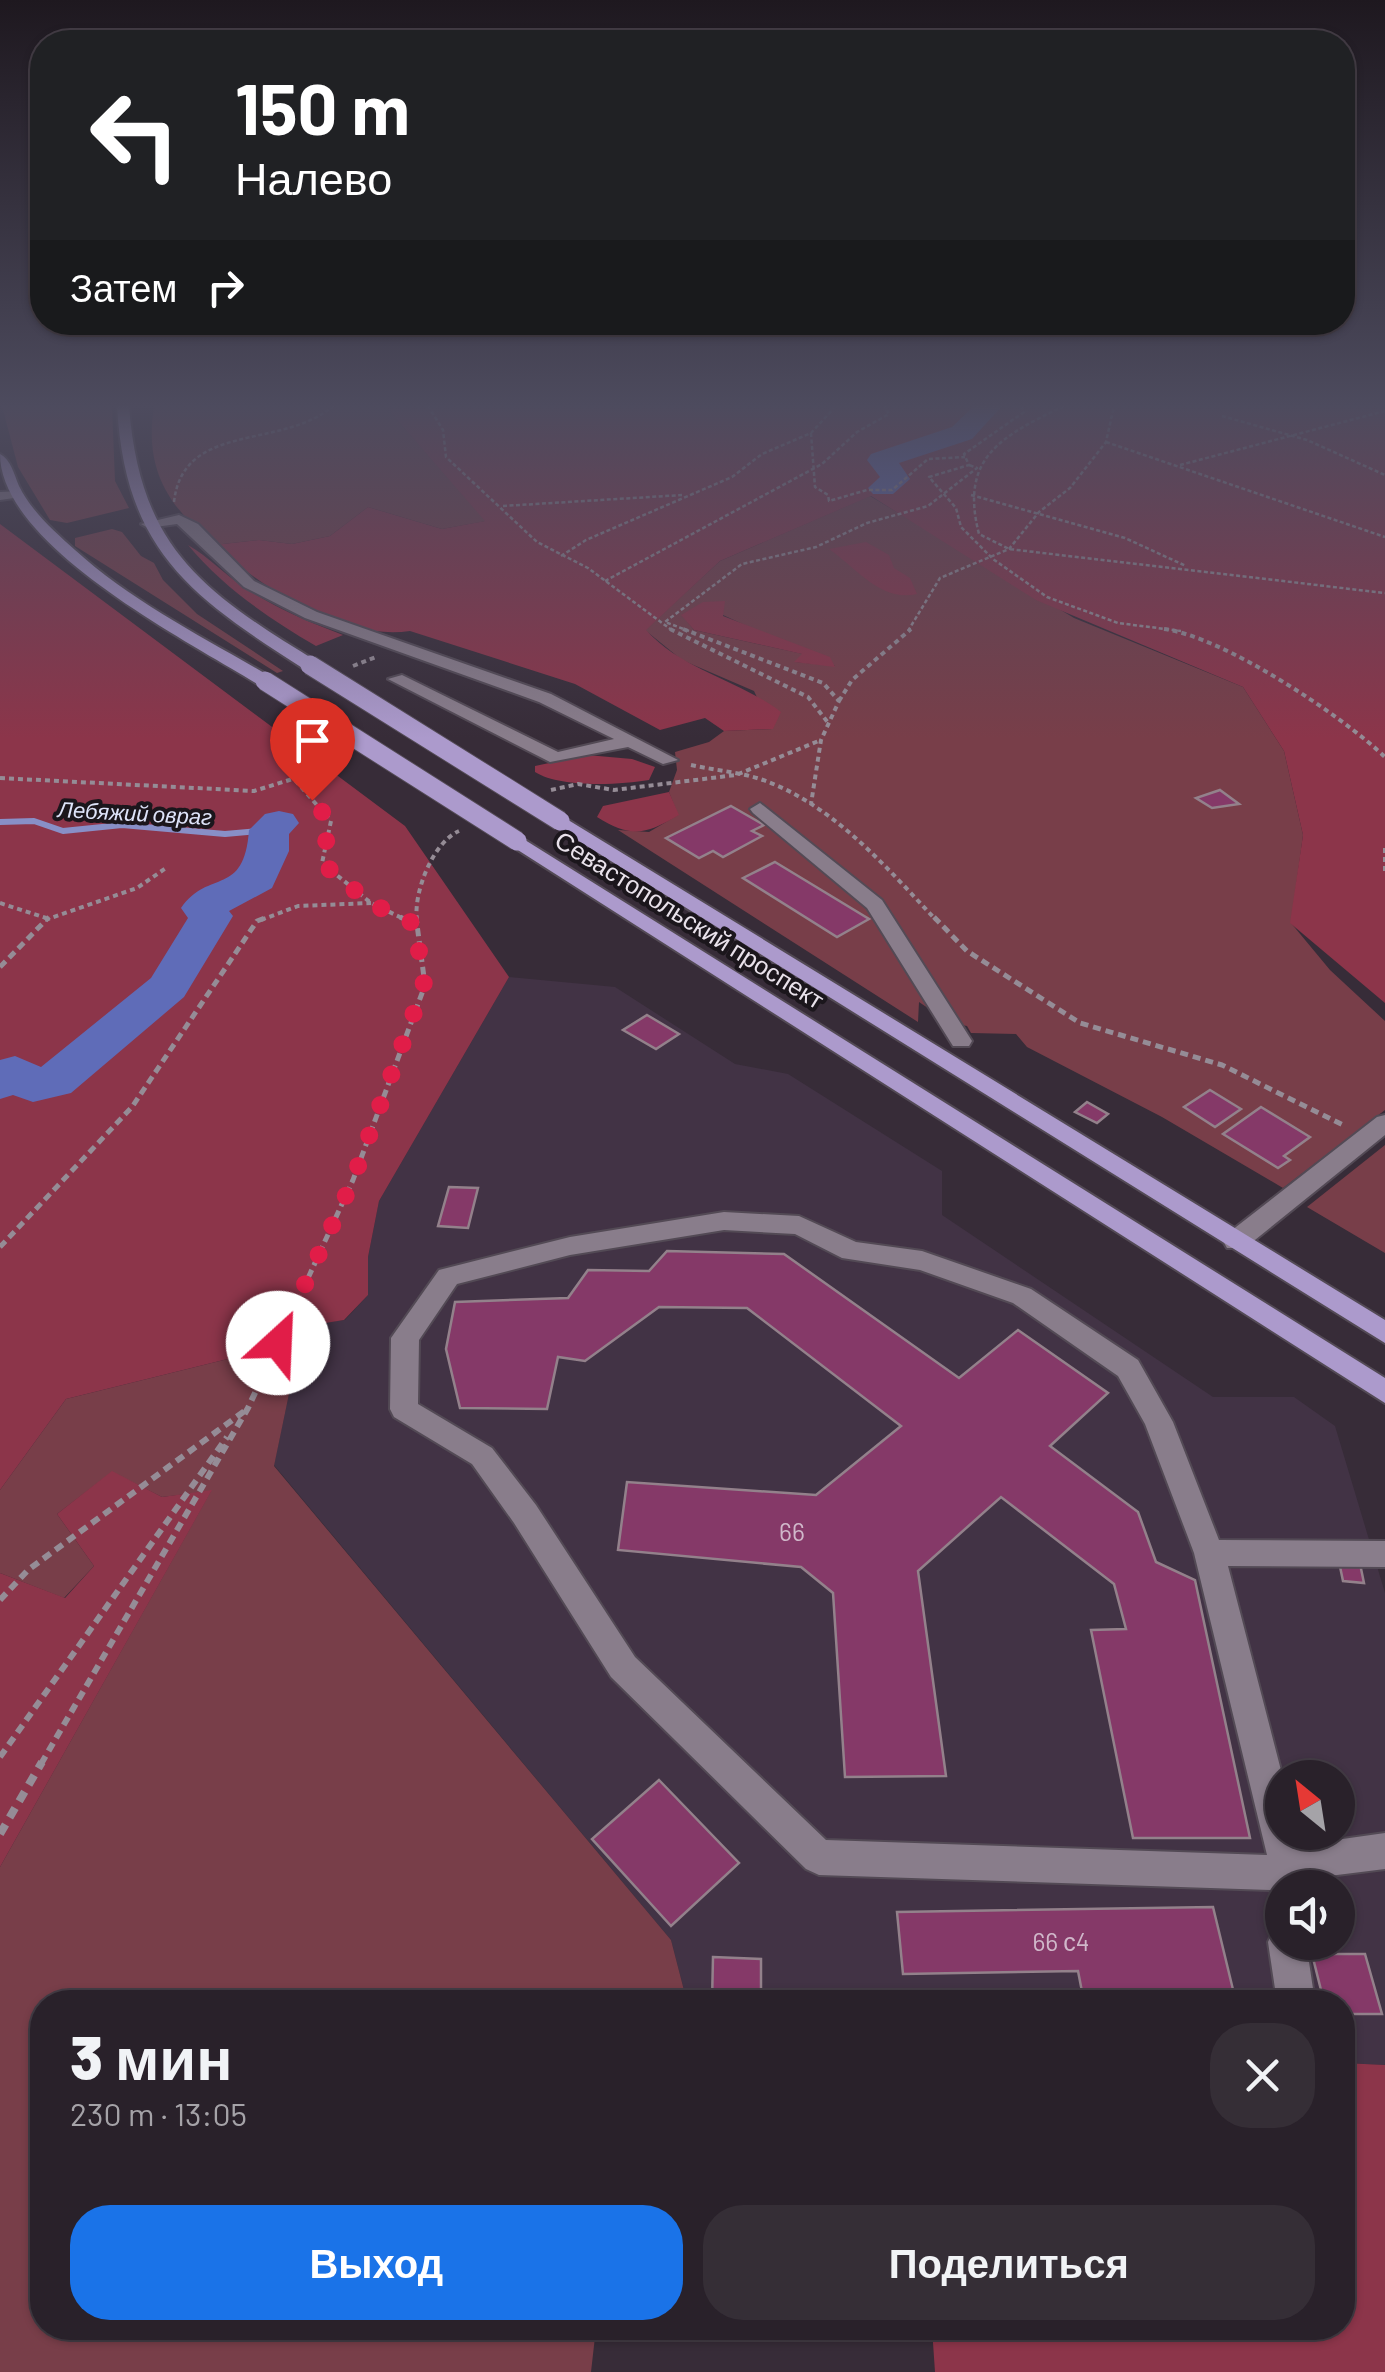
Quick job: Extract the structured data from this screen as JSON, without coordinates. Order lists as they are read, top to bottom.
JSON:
{
  "streets": {
    "main road": ["Севастопольский проспект"]
  },
  "water": ["Лебяжий овраг"],
  "house_numbers": ["66", "66 с4"],
  "north": "top left",
  "page": {
    "turn": ["150 m", "Налево"],
    "then": "Затем",
    "heading": ["3 мин", "230 m · 13:05"],
    "buttons": ["Выход", "Поделиться"]
  }
}
